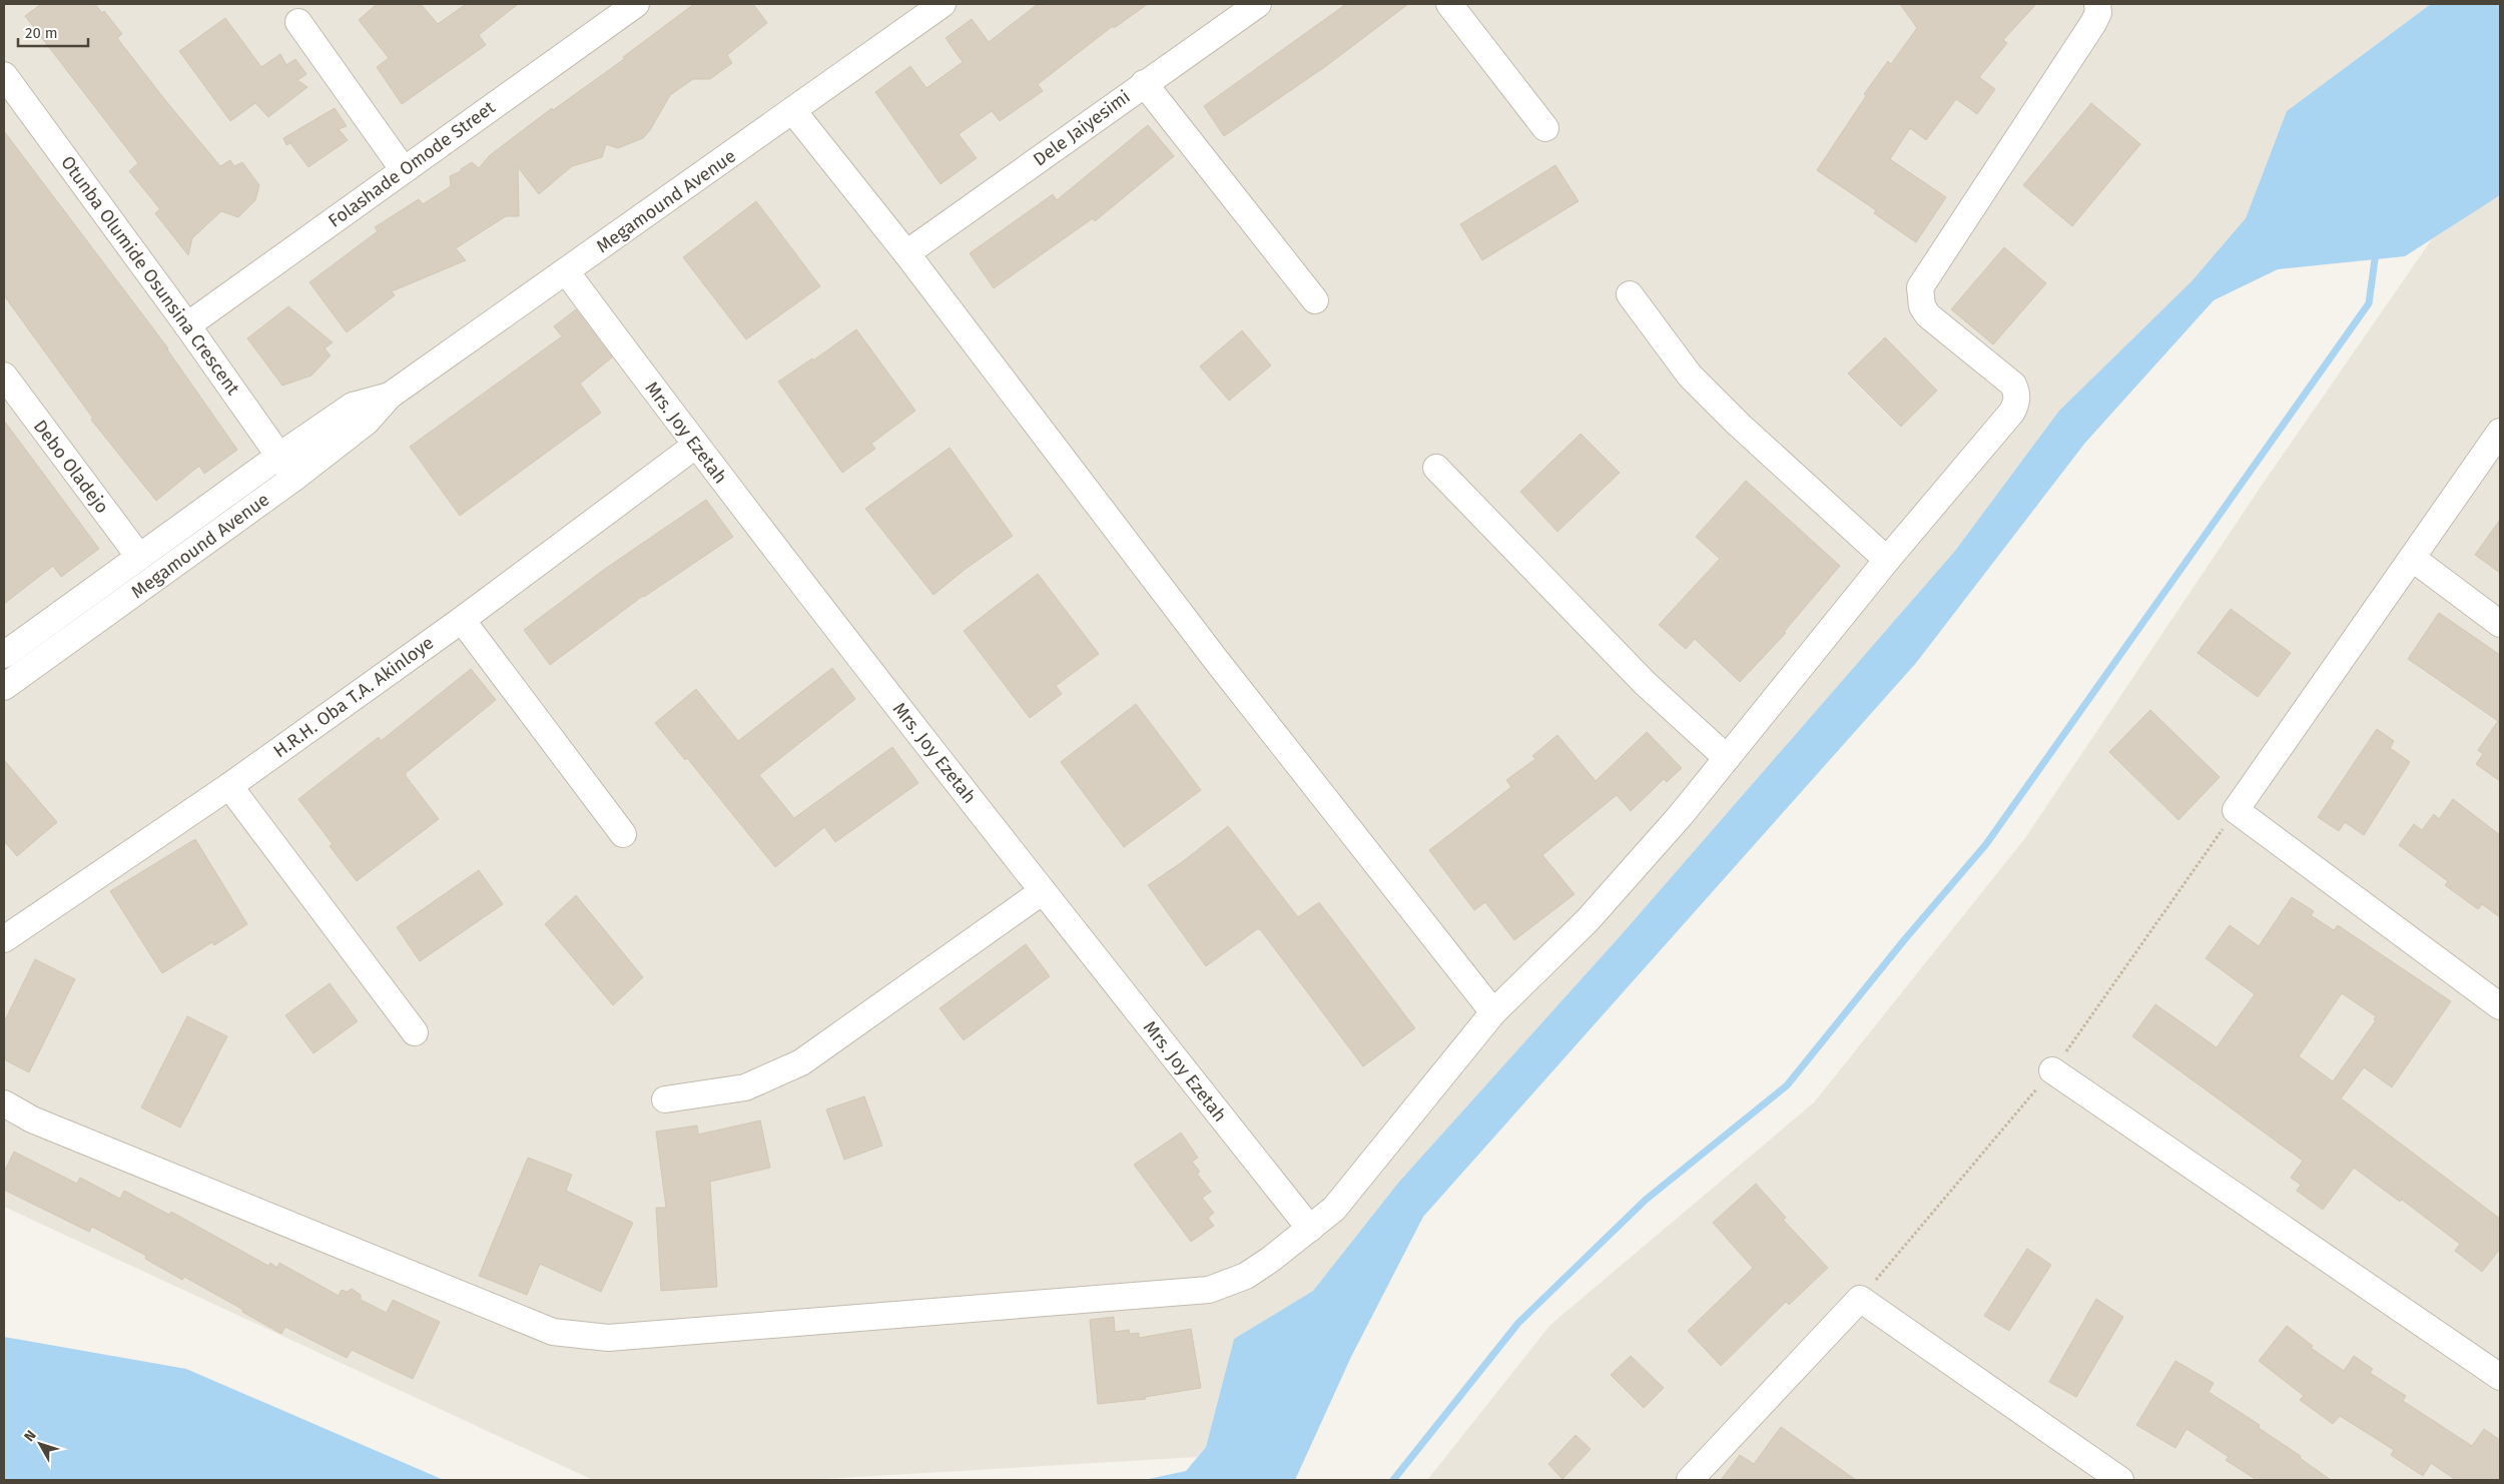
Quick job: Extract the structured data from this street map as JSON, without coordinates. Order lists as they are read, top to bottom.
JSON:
{
  "streets": {
    "street": [
      "Dele Jaiyesimi",
      "Folashade Omode Street",
      "Megamound Avenue",
      "Otunba Olumide Osunsina Crescent",
      "Mrs. Joy Ezetah",
      "Debo Oladejo",
      "H.R.H. Oba T.A. Akinloye"
    ]
  },
  "crossings": [
    ["Folashade Omode Street", "Otunba Olumide Osunsina Crescent"],
    ["Megamound Avenue", "Otunba Olumide Osunsina Crescent"],
    ["Megamound Avenue", "Mrs. Joy Ezetah"],
    ["Megamound Avenue", "Debo Oladejo"],
    ["Mrs. Joy Ezetah", "H.R.H. Oba T.A. Akinloye"]
  ],
  "scale_bar": "20 m",
  "north": "top left"
}
